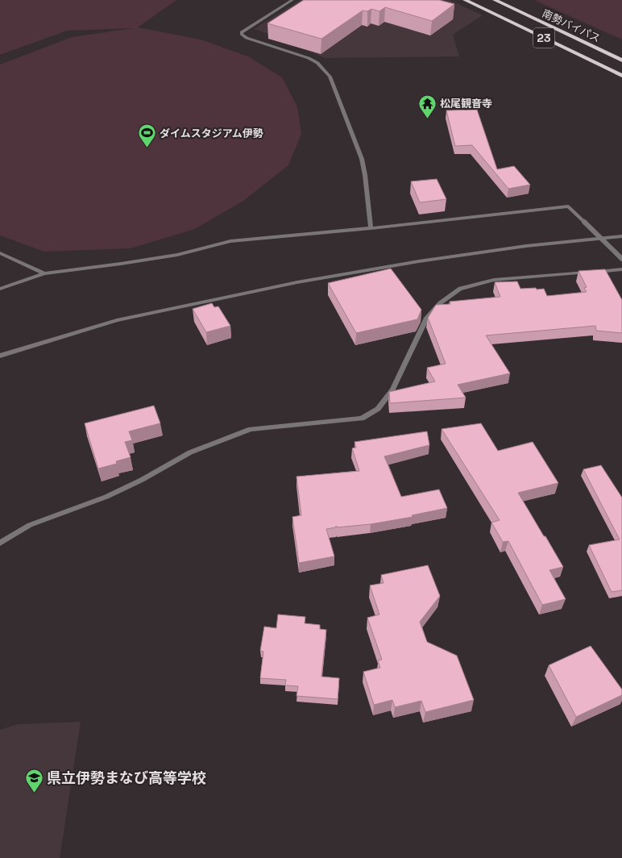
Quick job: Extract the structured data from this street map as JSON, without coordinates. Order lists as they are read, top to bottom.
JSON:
{
  "streets": {
    "highway": ["南勢バイパス", "23"]
  },
  "places": {
    "temple": ["松尾観音寺"],
    "sports": ["ダイムスタジアム伊勢"],
    "school or university": ["県立伊勢まなび高等学校"]
  }
}
